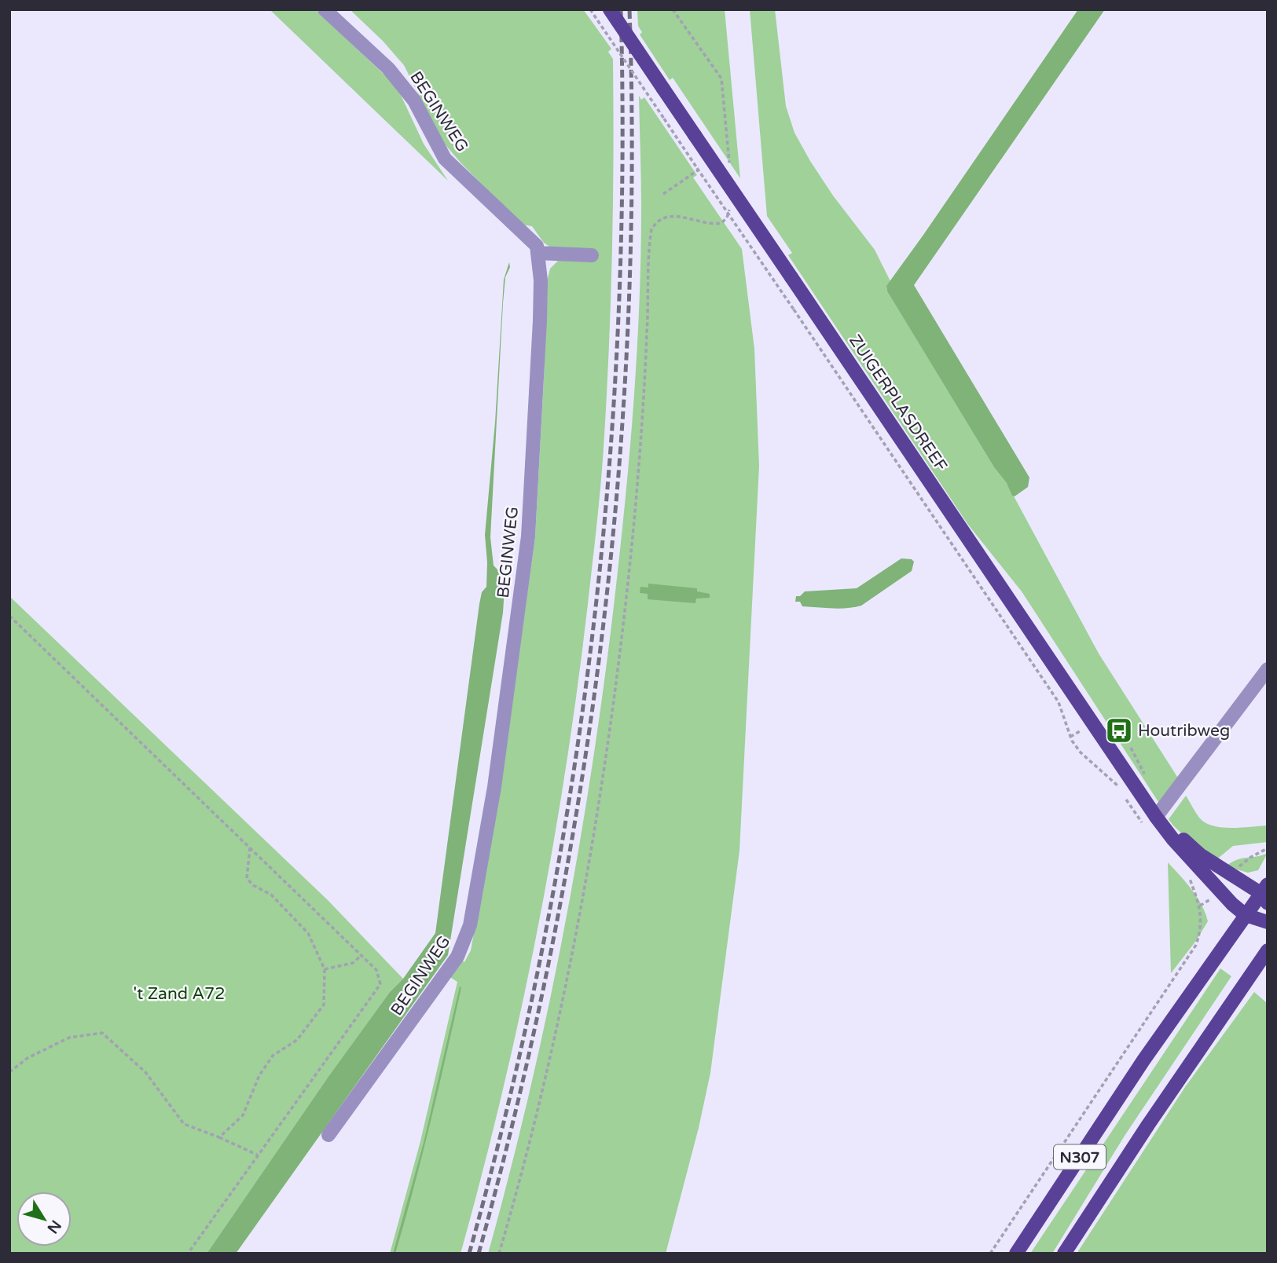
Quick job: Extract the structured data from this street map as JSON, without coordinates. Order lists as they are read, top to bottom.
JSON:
{
  "streets": {
    "main road": ["ZUIGERPLASDREEF", "N307"],
    "lane": ["BEGINWEG"]
  },
  "crossings": [
    ["ZUIGERPLASDREEF", "N307"]
  ],
  "parks": ["'t Zand A72"],
  "places": {
    "bus stop": ["Houtribweg"]
  },
  "north": "bottom right"
}
